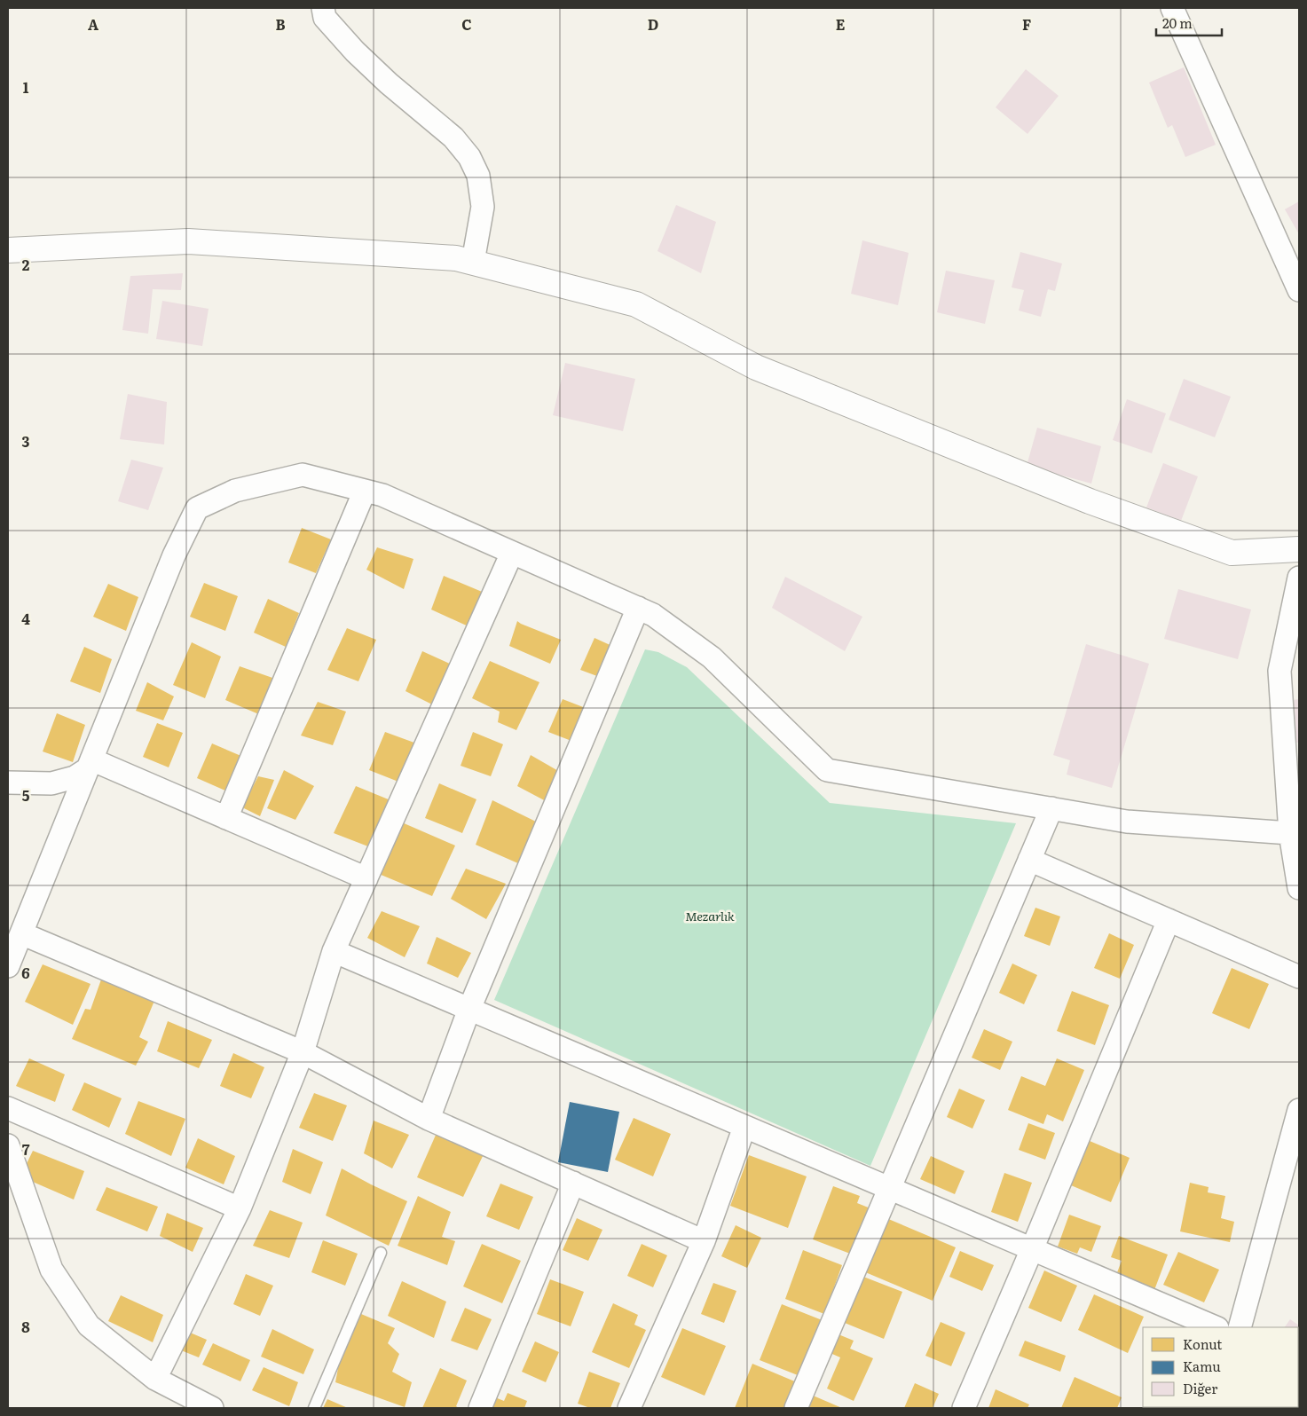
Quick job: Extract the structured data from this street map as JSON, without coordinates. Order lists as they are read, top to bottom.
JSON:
{
  "parks": ["Mezarlık"],
  "legend": ["Konut", "Kamu", "Diğer"],
  "scale_bar": "20 m",
  "grid": {
    "columns": [
      "A",
      "B",
      "C",
      "D",
      "E",
      "F"
    ],
    "rows": [
      "1",
      "2",
      "3",
      "4",
      "5",
      "6",
      "7",
      "8"
    ]
  }
}
